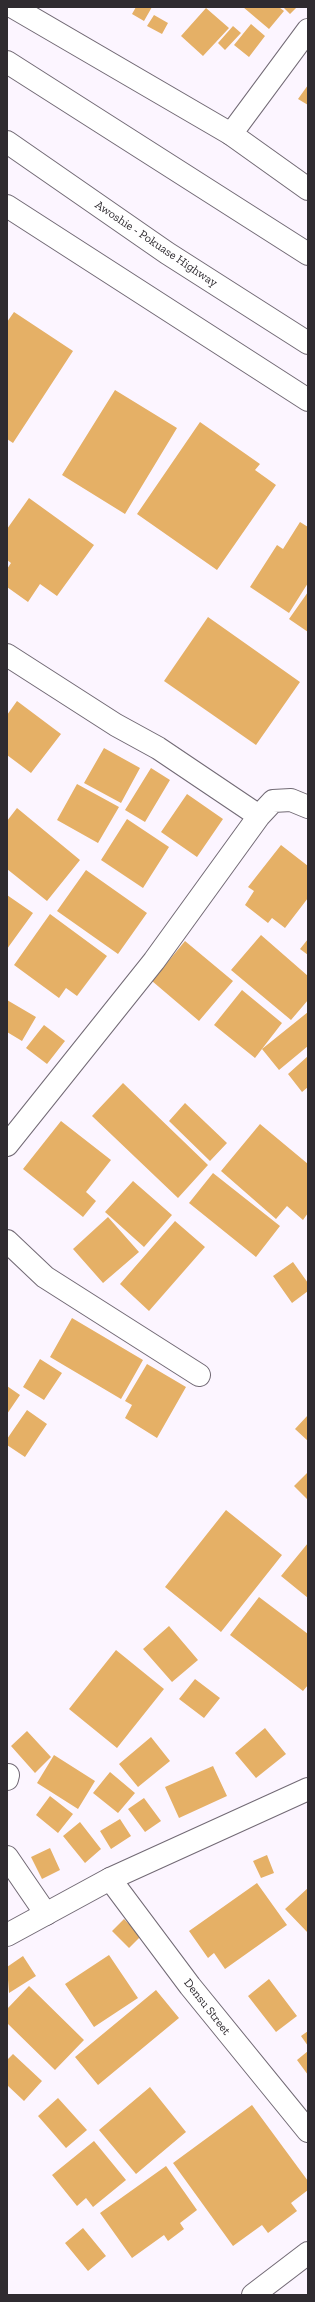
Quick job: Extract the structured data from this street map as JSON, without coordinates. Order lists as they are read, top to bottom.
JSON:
{
  "streets": {
    "street": ["Awoshie - Pokuase Highway", "Densu Street"]
  }
}
